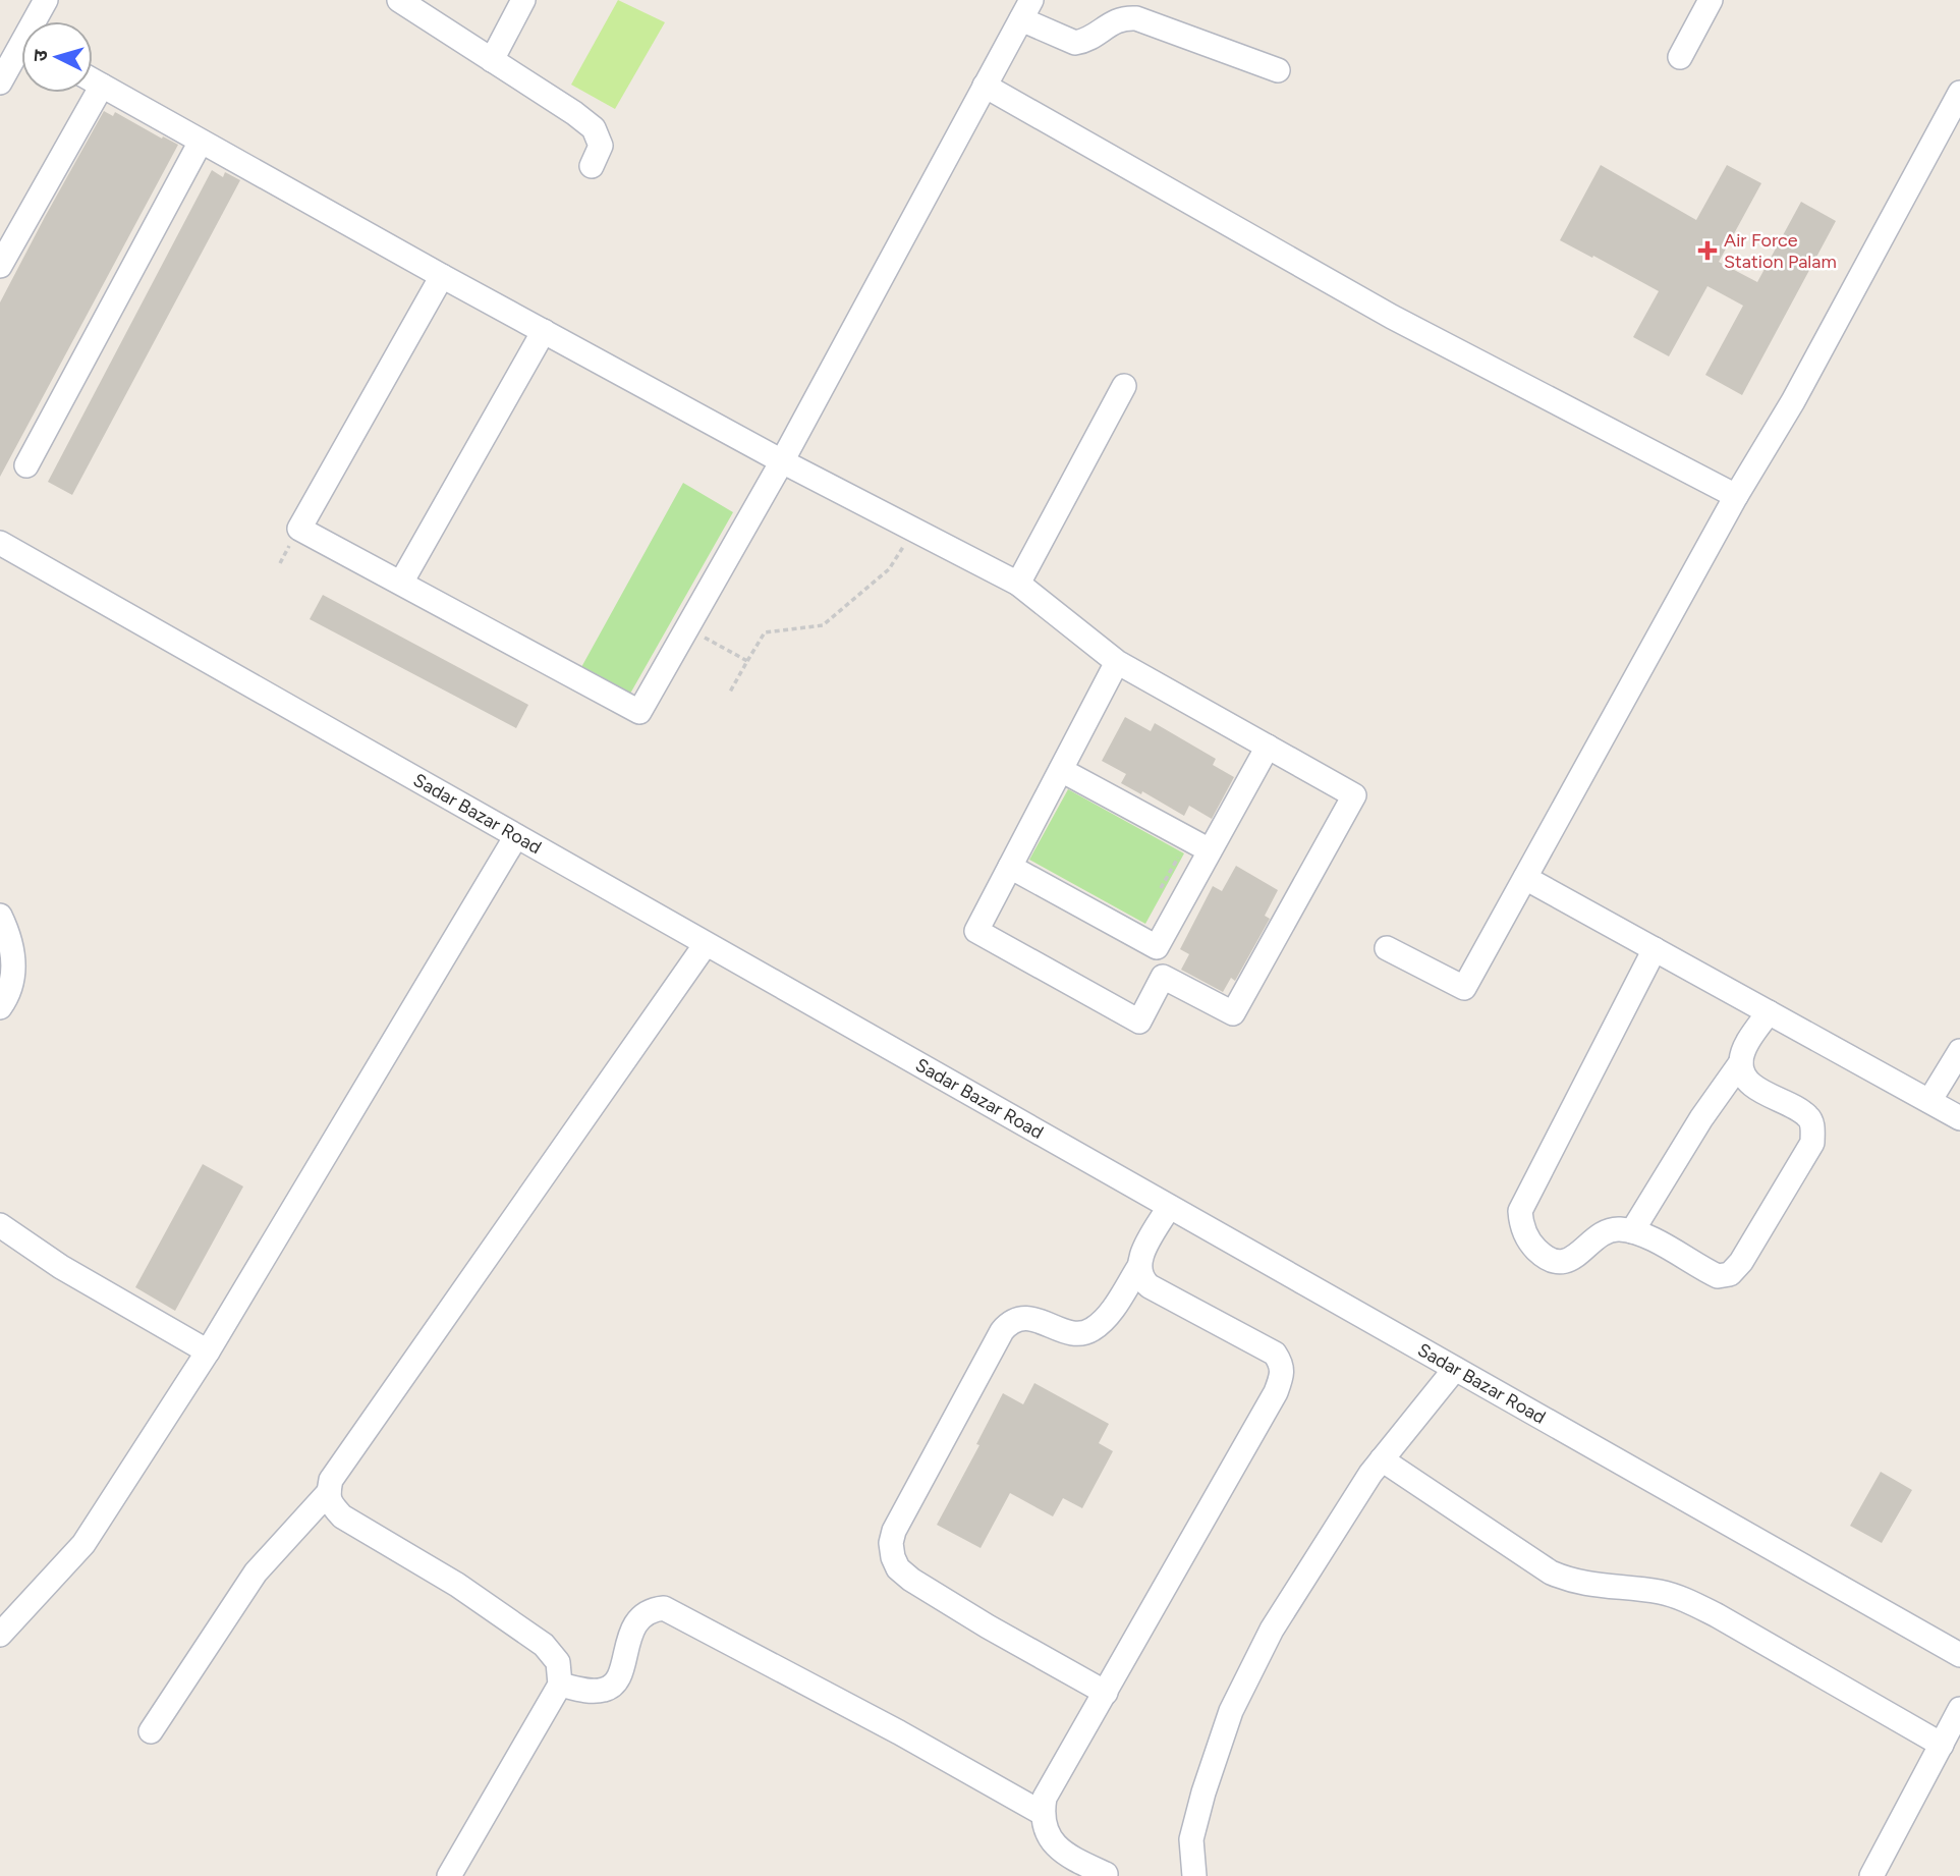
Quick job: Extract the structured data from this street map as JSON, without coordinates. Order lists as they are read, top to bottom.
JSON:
{
  "streets": {
    "street": ["Sadar Bazar Road"]
  },
  "places": {
    "health": ["Air Force Station Palam"]
  },
  "north": "left"
}
